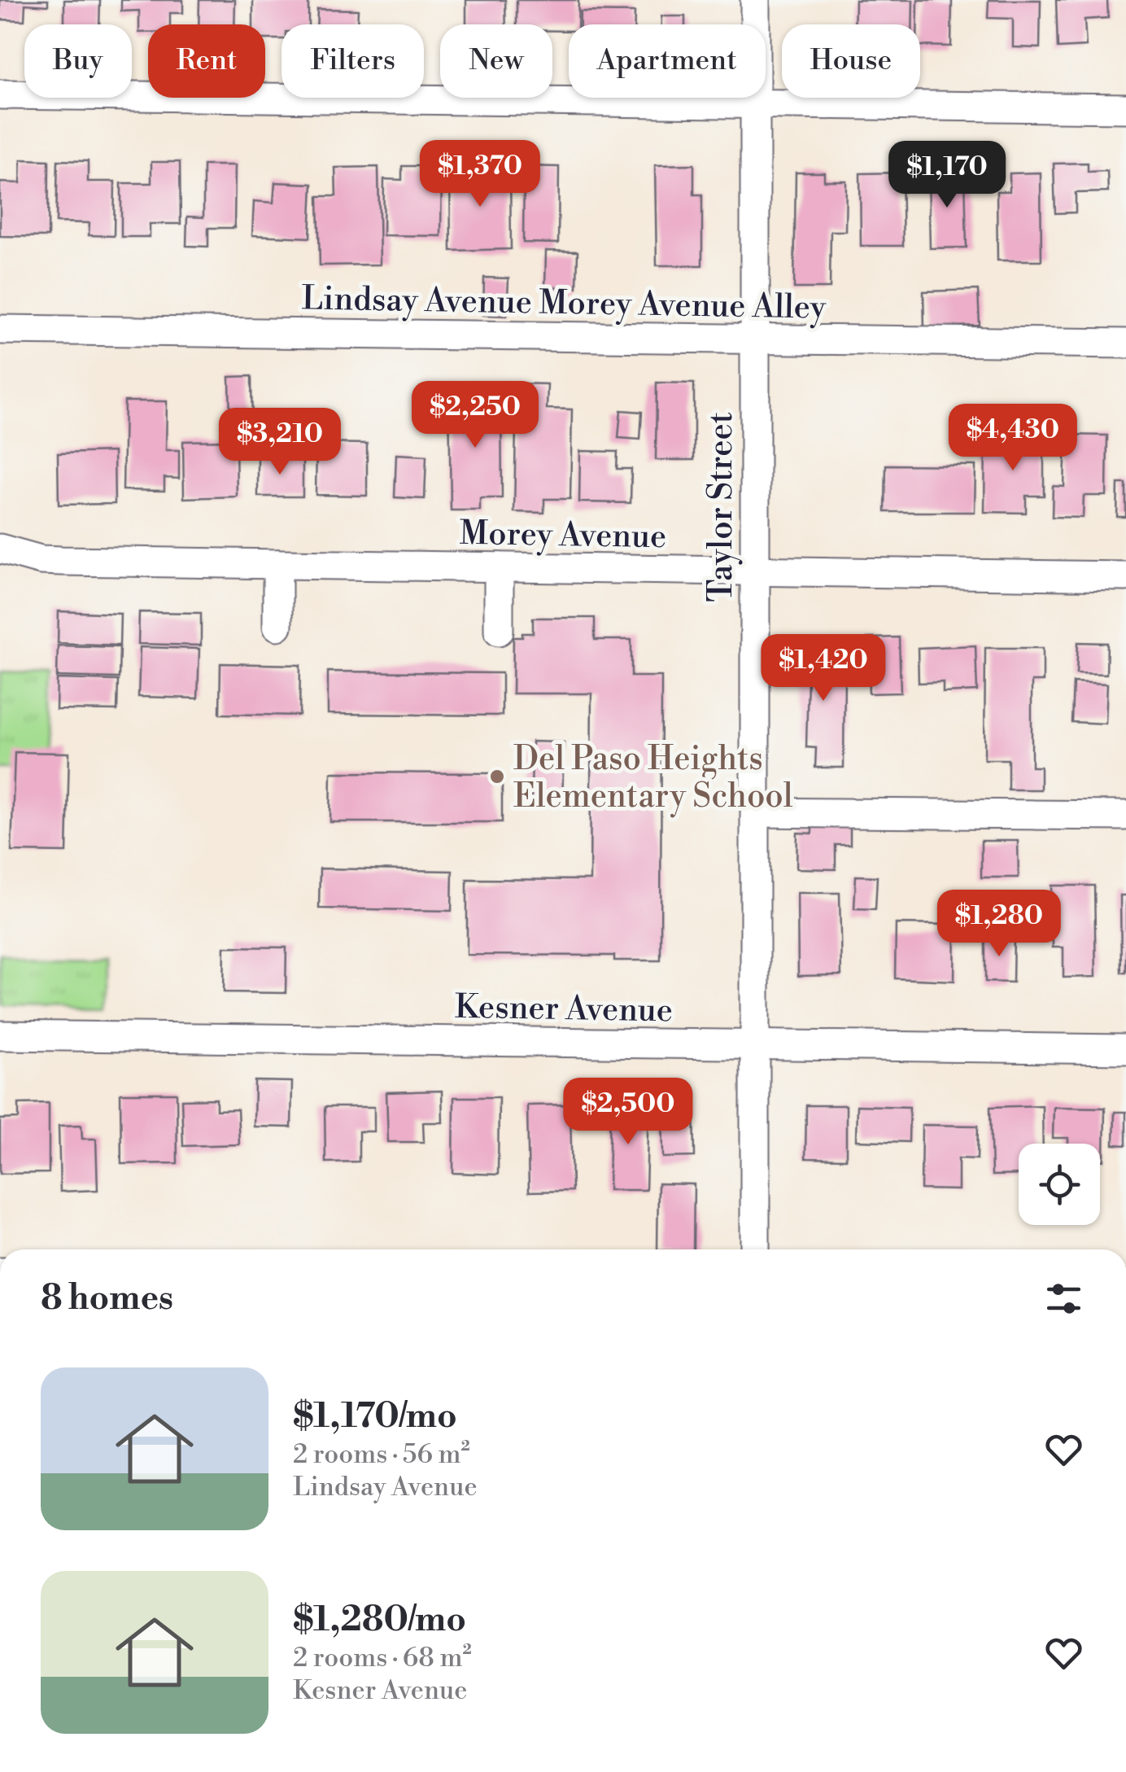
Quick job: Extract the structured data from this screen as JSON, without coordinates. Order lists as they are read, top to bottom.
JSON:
{
  "streets": {
    "street": [
      "Lindsay Avenue Morey Avenue Alley",
      "Taylor Street",
      "Morey Avenue",
      "Kesner Avenue"
    ]
  },
  "crossings": [
    ["Lindsay Avenue Morey Avenue Alley", "Taylor Street"],
    ["Taylor Street", "Morey Avenue"],
    ["Taylor Street", "Kesner Avenue"]
  ],
  "places": ["Del Paso Heights Elementary School"],
  "page": {
    "chip": [
      "Buy",
      "Rent",
      "Filters",
      "New",
      "Apartment",
      "House"
    ],
    "price": [
      "$1,370",
      "$1,170",
      "$2,250",
      "$4,430",
      "$3,210",
      "$1,420",
      "$1,280",
      "$2,500"
    ],
    "heading": "8 homes",
    "list": [
      {
        "name": "$1,170/mo",
        "note": "2 rooms · 56 m² · Lindsay Avenue"
      },
      {
        "name": "$1,280/mo",
        "note": "2 rooms · 68 m² · Kesner Avenue"
      }
    ]
  }
}
